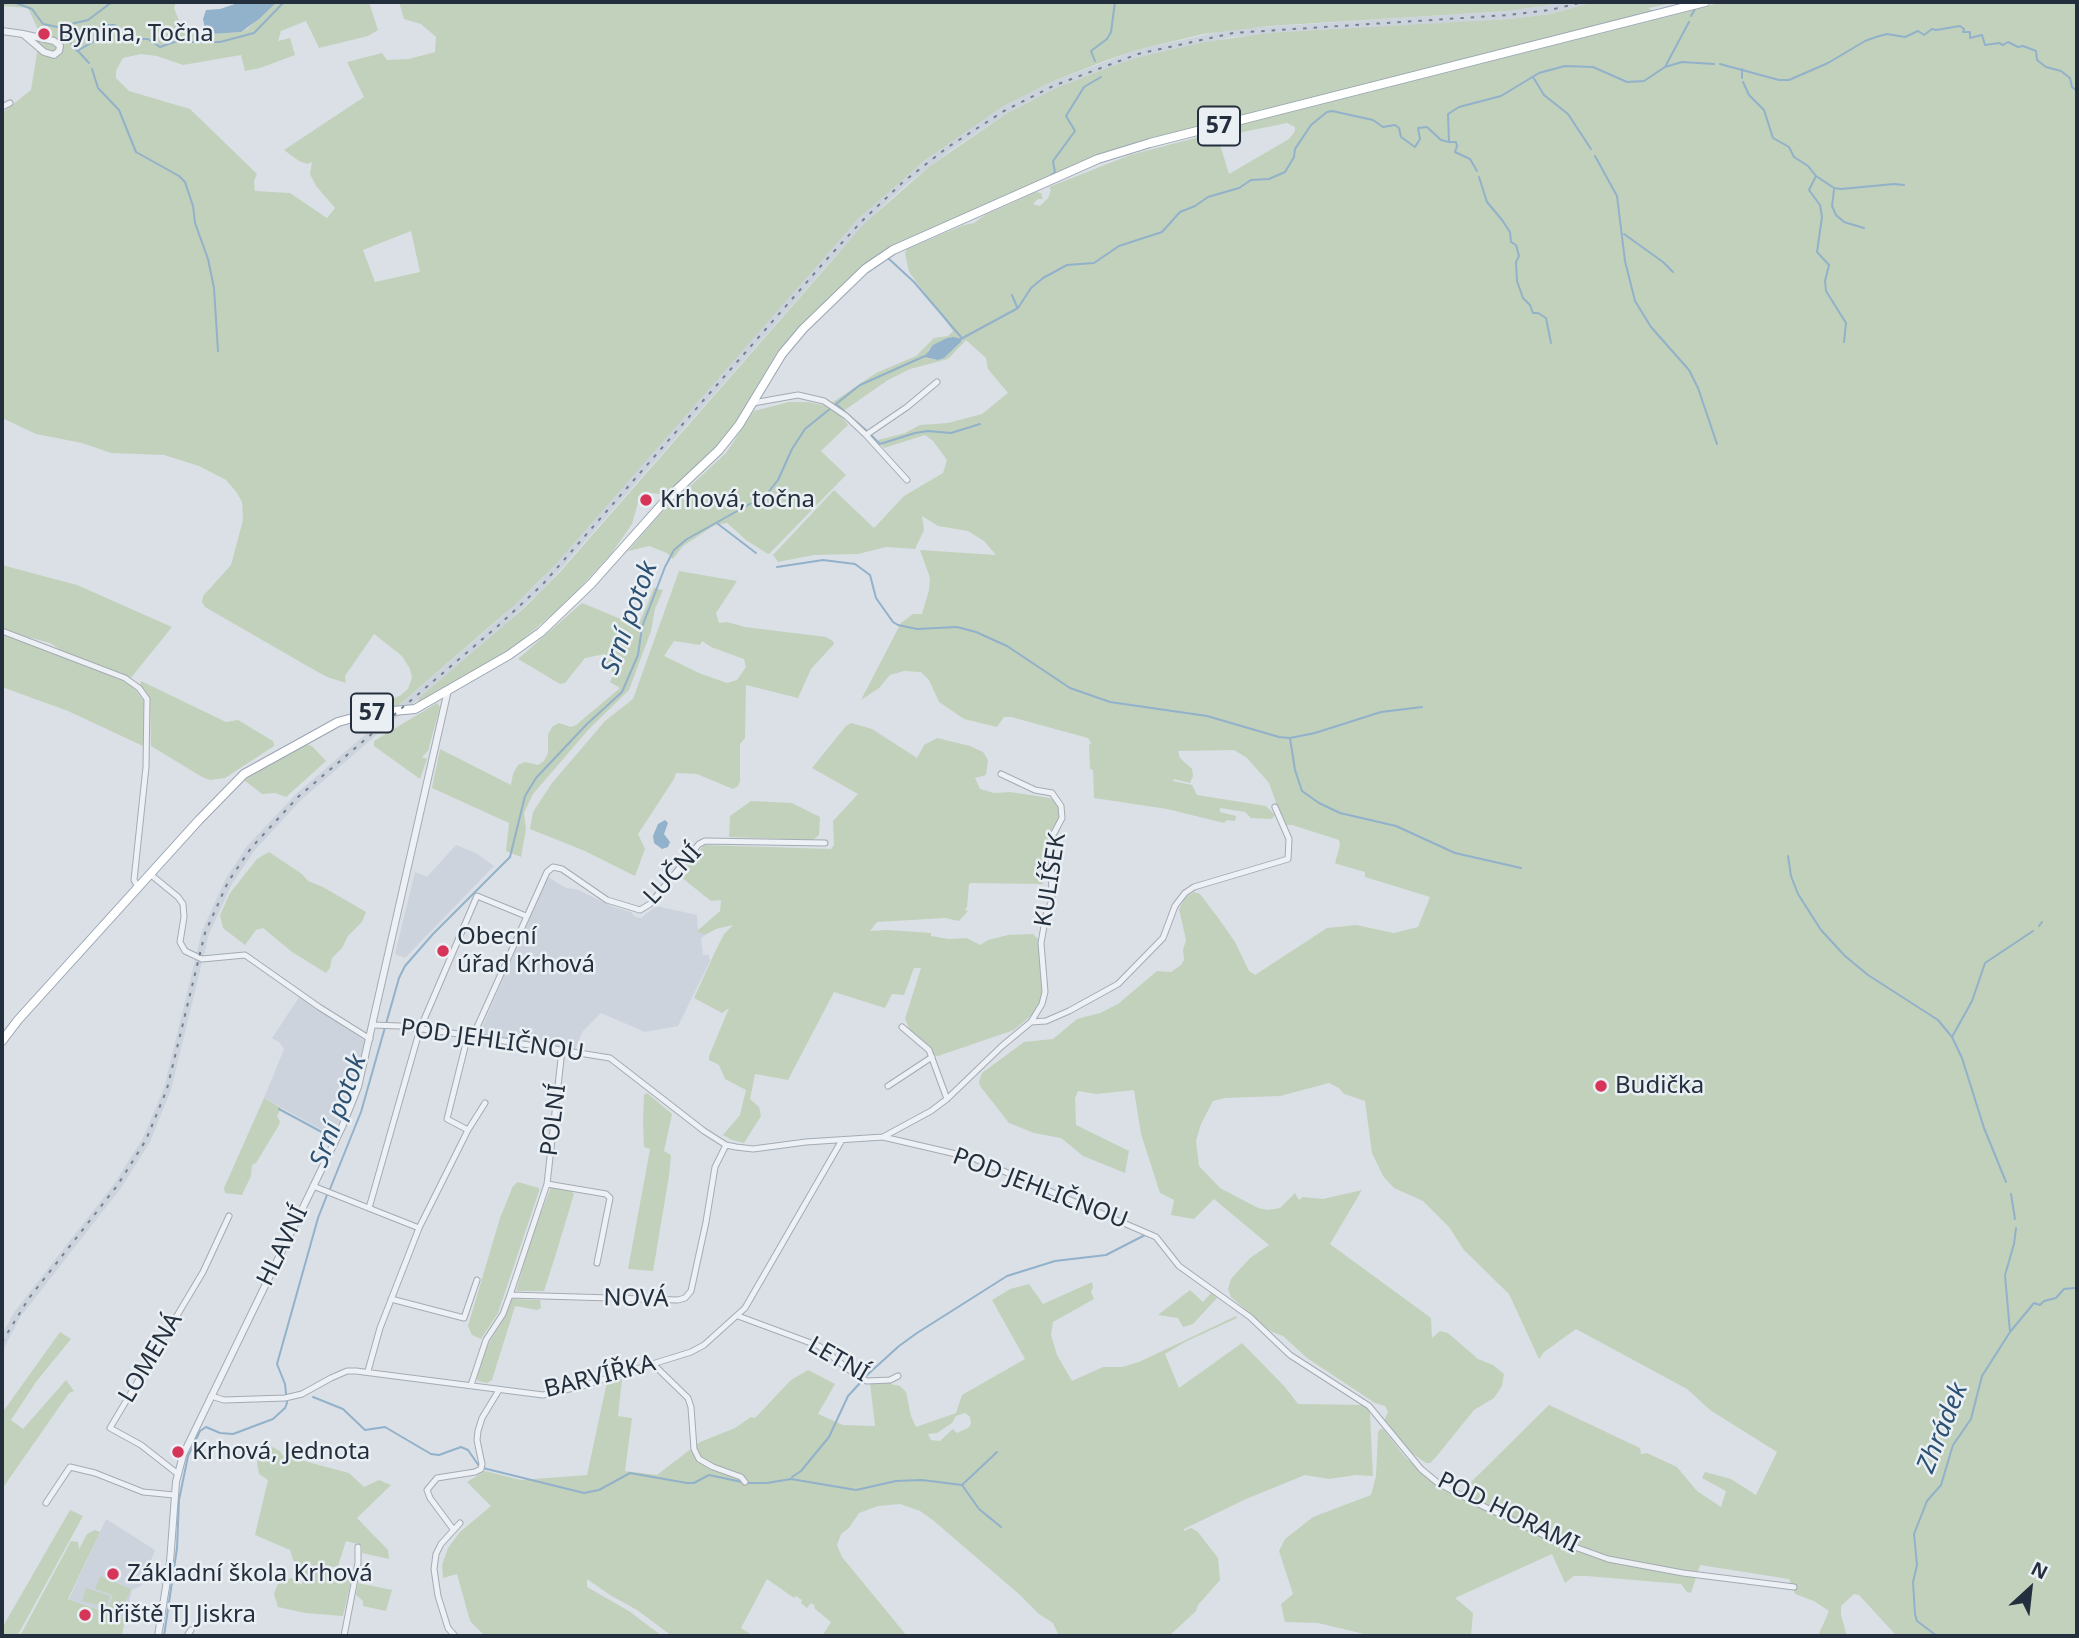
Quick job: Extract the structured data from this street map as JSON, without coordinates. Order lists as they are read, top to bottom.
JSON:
{
  "streets": {
    "main road": ["57"],
    "street": [
      "LUČNÍ",
      "KULÍŠEK",
      "POD JEHLIČNOU",
      "POLNÍ",
      "HLAVNÍ",
      "NOVÁ",
      "LOMENÁ",
      "LETNÍ",
      "BARVÍŘKA",
      "POD HORAMI"
    ]
  },
  "crossings": [
    ["57", "HLAVNÍ"],
    ["LUČNÍ", "POD JEHLIČNOU"],
    ["KULÍŠEK", "POD JEHLIČNOU"],
    ["POD JEHLIČNOU", "POLNÍ"],
    ["POD JEHLIČNOU", "HLAVNÍ"],
    ["POD JEHLIČNOU", "NOVÁ"],
    ["POD JEHLIČNOU", "BARVÍŘKA"],
    ["POD JEHLIČNOU", "POD HORAMI"],
    ["HLAVNÍ", "LOMENÁ"],
    ["HLAVNÍ", "BARVÍŘKA"],
    ["LETNÍ", "BARVÍŘKA"]
  ],
  "water": ["Srní potok", "Zhrádek"],
  "places": [
    "Bynina, Točna",
    "Krhová, točna",
    "Obecní úřad Krhová",
    "Budička",
    "Krhová, Jednota",
    "Základní škola Krhová",
    "hřiště TJ Jiskra"
  ],
  "north": "top right"
}
